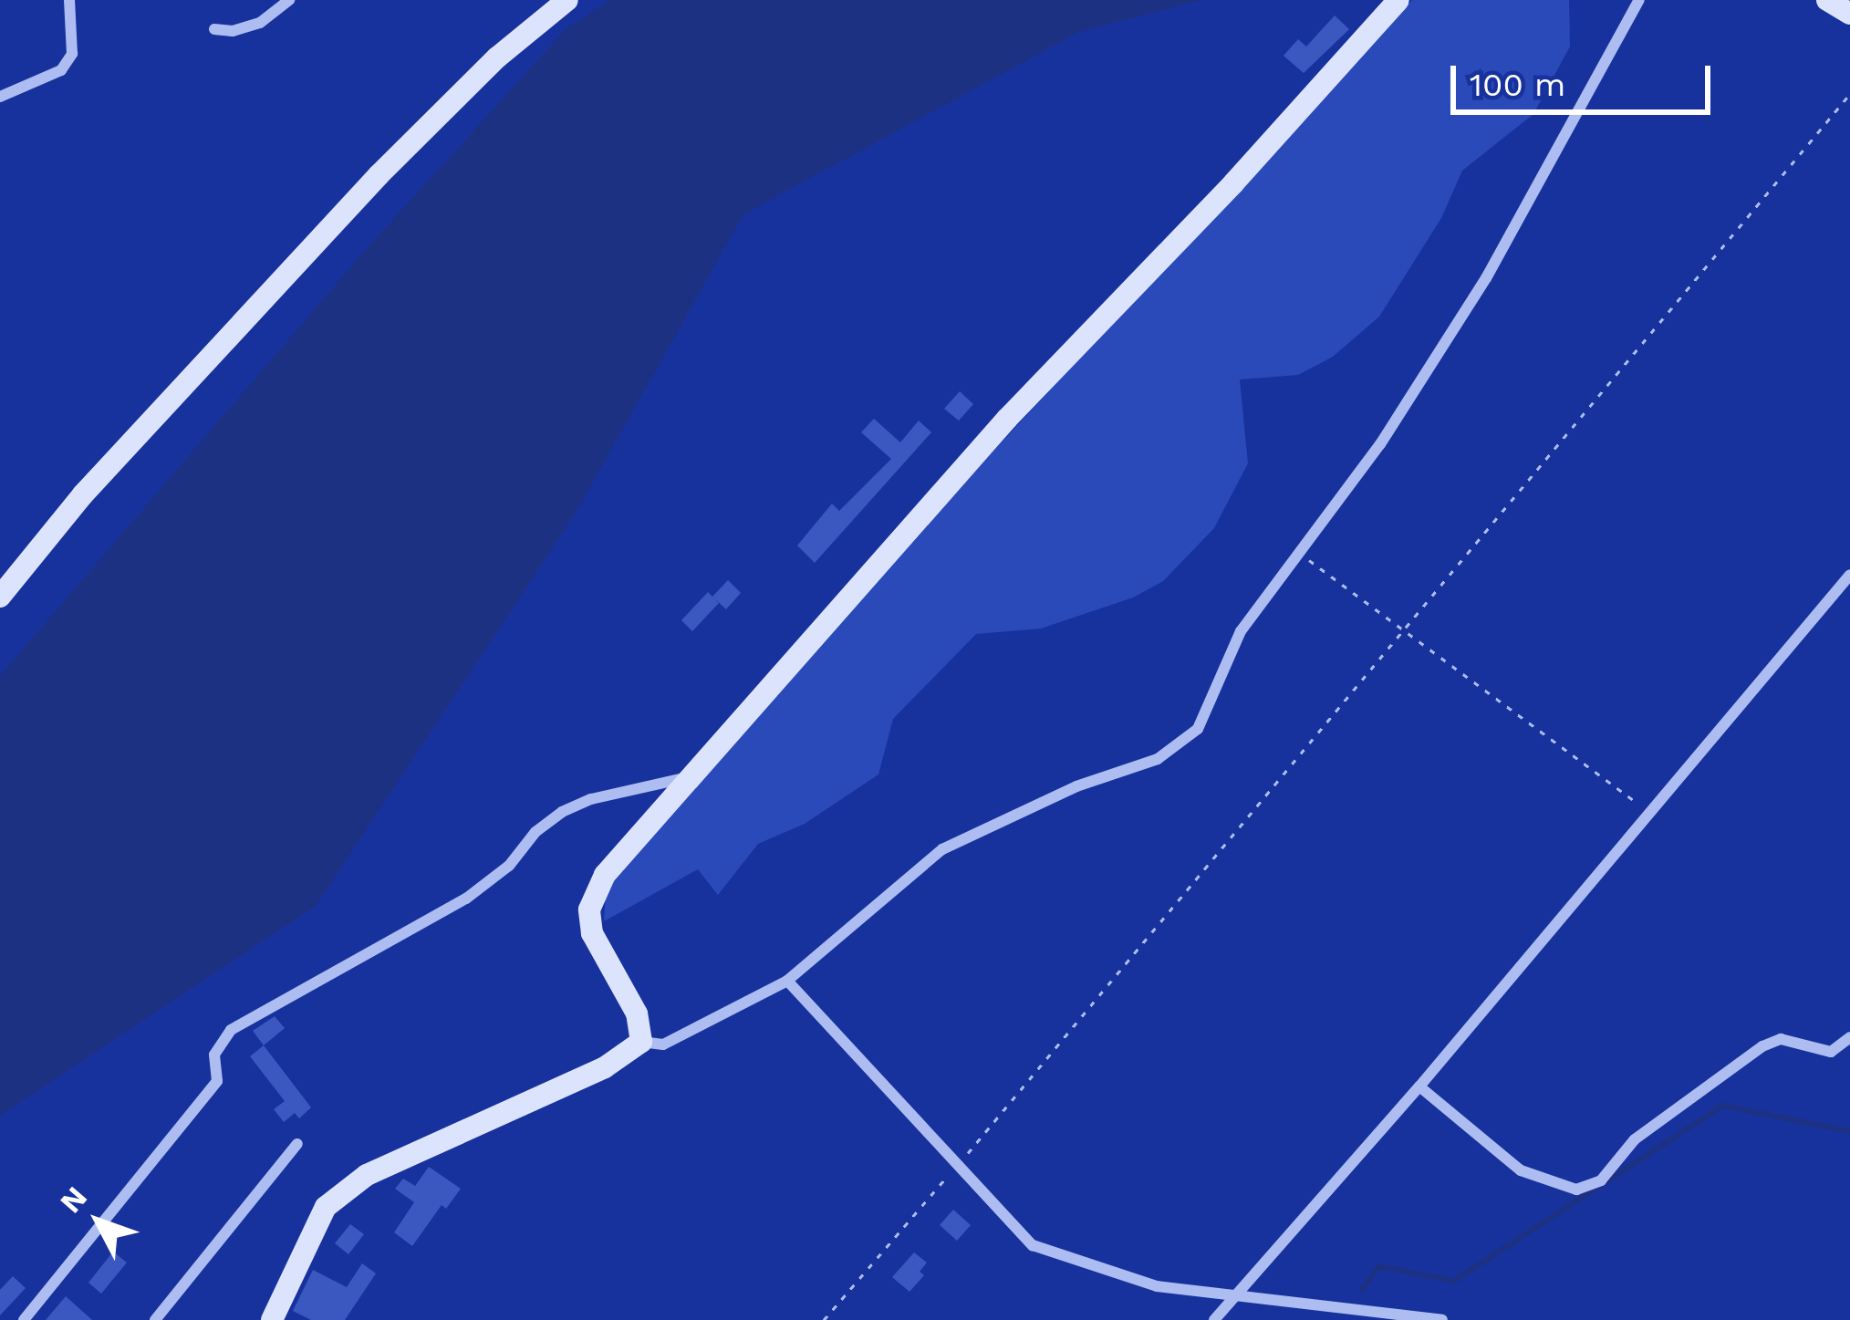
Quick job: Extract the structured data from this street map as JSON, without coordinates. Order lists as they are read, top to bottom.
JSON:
{
  "scale_bar": "100 m",
  "north": "top left"
}
